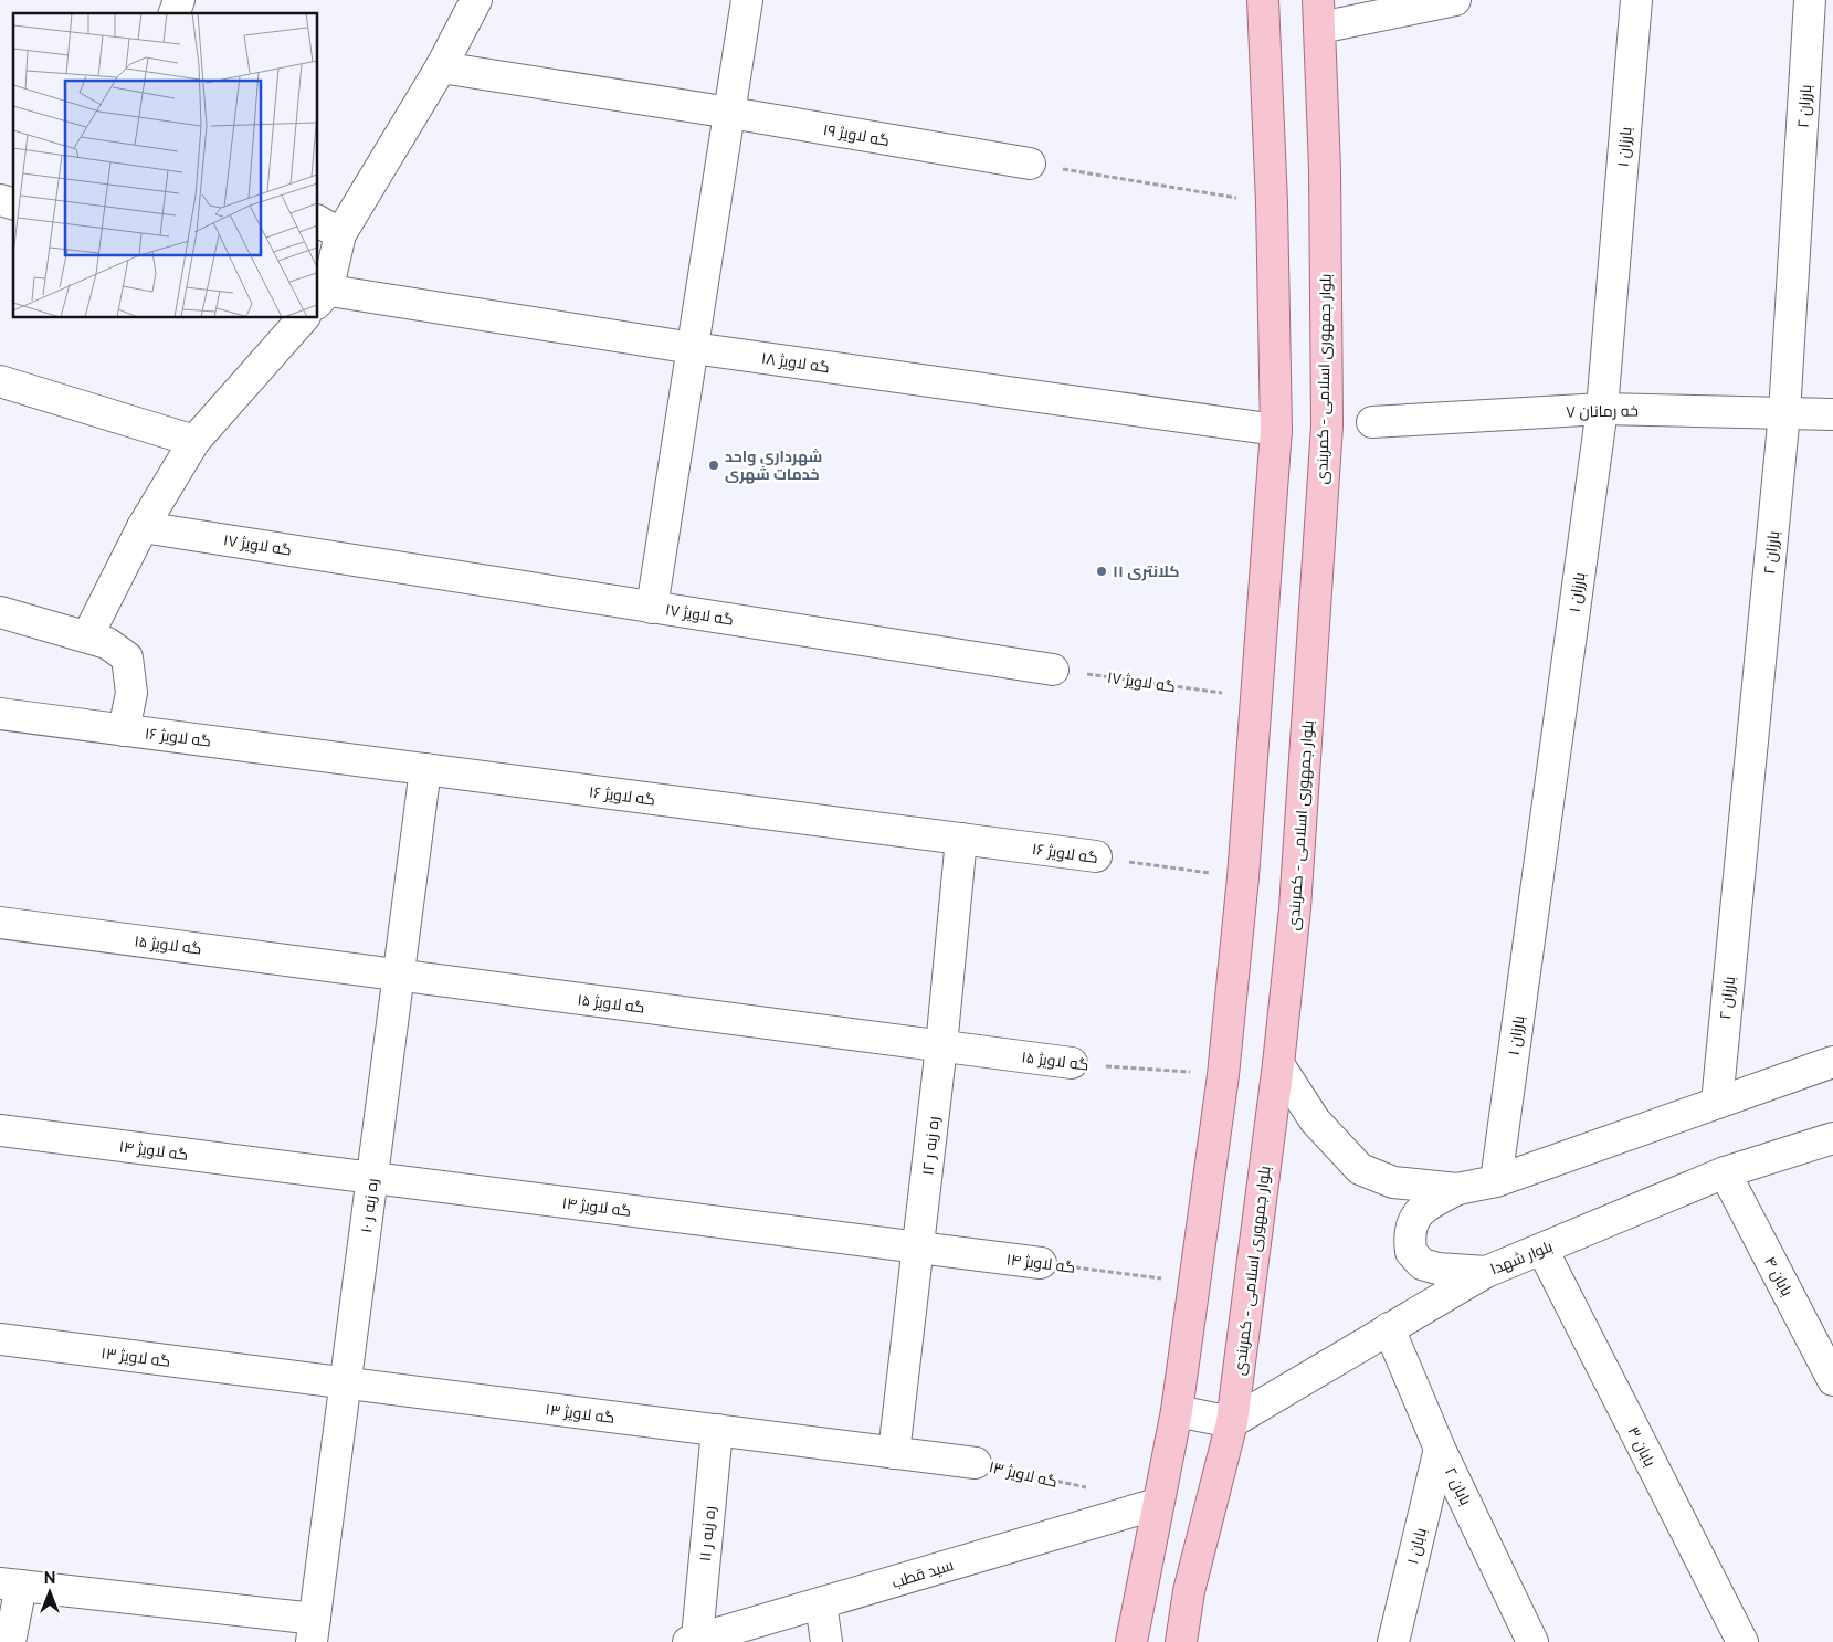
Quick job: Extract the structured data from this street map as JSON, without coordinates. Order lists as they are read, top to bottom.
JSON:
{
  "streets": {
    "main road": ["بلوار جمهوری اسلامی - کمربندی"],
    "street": [
      "بارزان ۲",
      "۱۹ گه لاویژ",
      "بارزان ۱",
      "گه لاویژ ۱۸",
      "خه رمانان ۷",
      "گه لاویژ ۱۷",
      "۱۶ گه لاویژ",
      "گه لاویژ ۱۵",
      "ره زبه ر ۱۲",
      "گه لاویژ ۱۴",
      "ره زبه ر ۱۰",
      "بلوار شهدا",
      "بابان ۴",
      "گه لاویژ ۱۳",
      "بابان ۳",
      "بابان ۲",
      "ره زبه ر ۱۱",
      "بابان ۱",
      "سید قطب"
    ]
  },
  "crossings": [
    ["بارزان ۲", "خه رمانان ۷"],
    ["بارزان ۱", "خه رمانان ۷"],
    ["بلوار جمهوری اسلامی - کمربندی", "بلوار شهدا"],
    ["۱۶ گه لاویژ", "ره زبه ر ۱۲"],
    ["۱۶ گه لاویژ", "ره زبه ر ۱۰"],
    ["گه لاویژ ۱۵", "ره زبه ر ۱۲"],
    ["گه لاویژ ۱۵", "ره زبه ر ۱۰"],
    ["ره زبه ر ۱۲", "گه لاویژ ۱۴"],
    ["ره زبه ر ۱۲", "گه لاویژ ۱۳"],
    ["گه لاویژ ۱۴", "ره زبه ر ۱۰"],
    ["ره زبه ر ۱۰", "گه لاویژ ۱۳"],
    ["بلوار شهدا", "بابان ۴"],
    ["بلوار شهدا", "بابان ۳"],
    ["بلوار شهدا", "بابان ۲"],
    ["گه لاویژ ۱۳", "ره زبه ر ۱۱"],
    ["بابان ۲", "بابان ۱"],
    ["ره زبه ر ۱۱", "سید قطب"]
  ],
  "places": ["شهرداری واحد خدمات شهری", "کلانتری ۱۱"],
  "north": "top"
}
